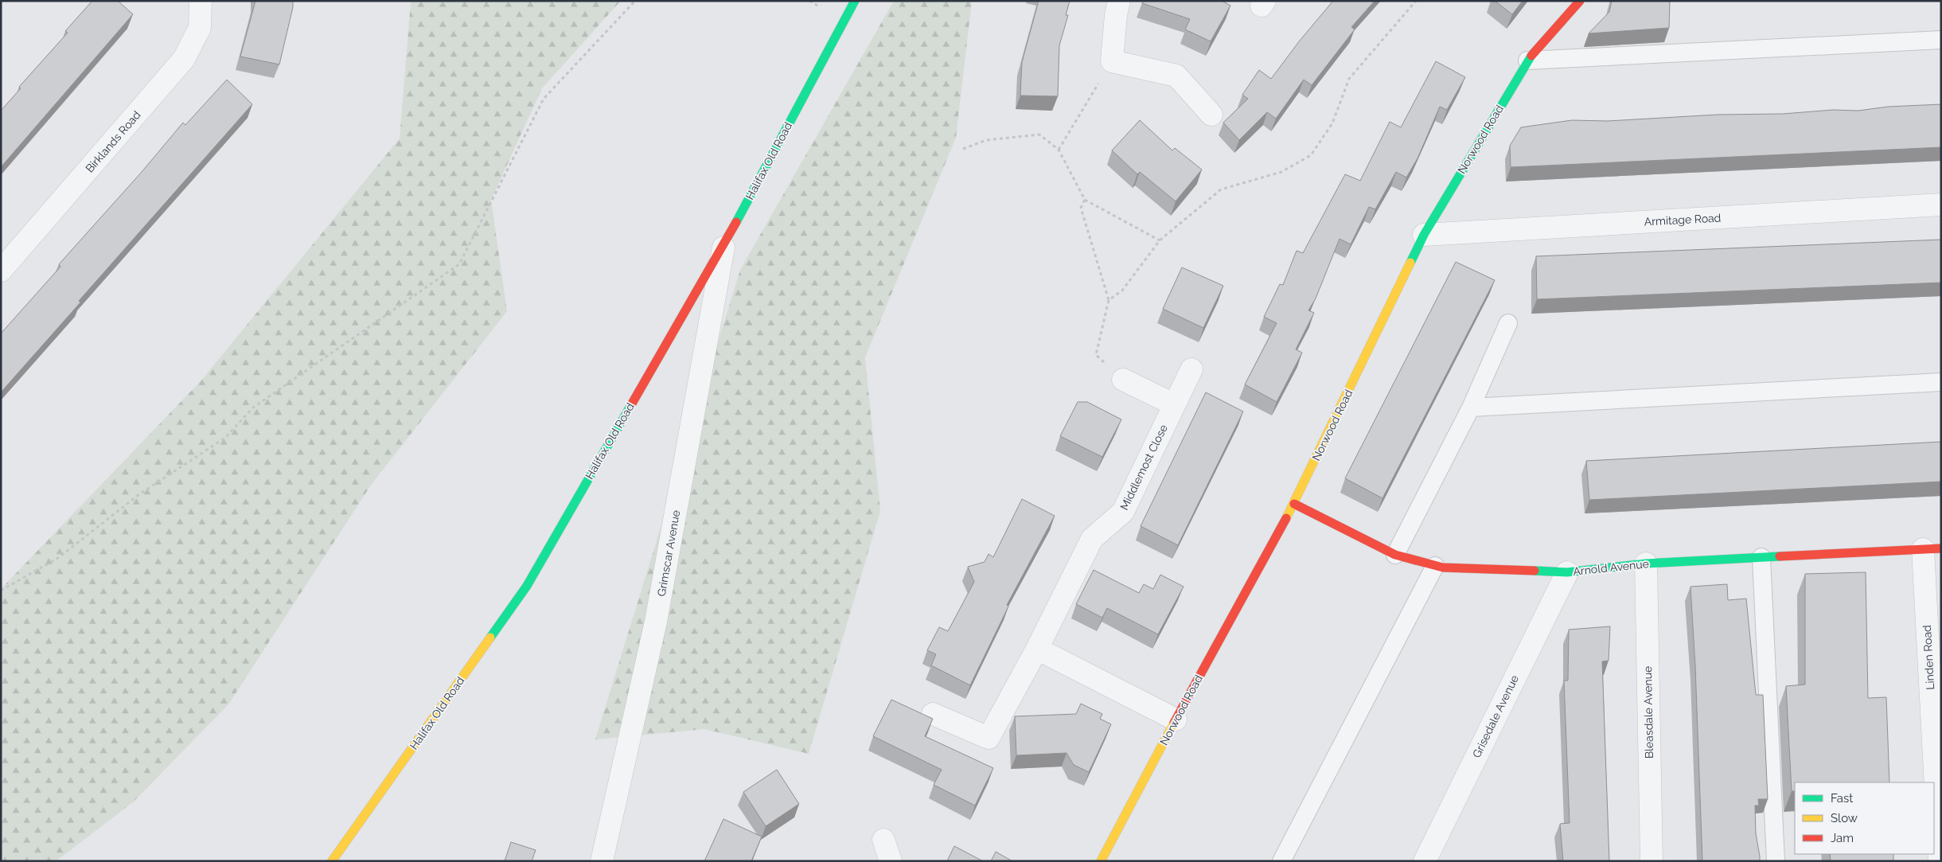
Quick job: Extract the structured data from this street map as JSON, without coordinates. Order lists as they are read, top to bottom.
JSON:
{
  "streets": {
    "street": [
      "Norwood Road",
      "Birklands Road",
      "Halifax Old Road",
      "Armitage Road",
      "Middlemost Close",
      "Grimscar Avenue",
      "Arnold Avenue",
      "Linden Road",
      "Bleasdale Avenue",
      "Grisedale Avenue"
    ]
  },
  "crossings": [
    ["Norwood Road", "Armitage Road"],
    ["Norwood Road", "Arnold Avenue"],
    ["Halifax Old Road", "Grimscar Avenue"],
    ["Arnold Avenue", "Linden Road"],
    ["Arnold Avenue", "Bleasdale Avenue"],
    ["Arnold Avenue", "Grisedale Avenue"]
  ],
  "legend": ["Fast", "Slow", "Jam"]
}
